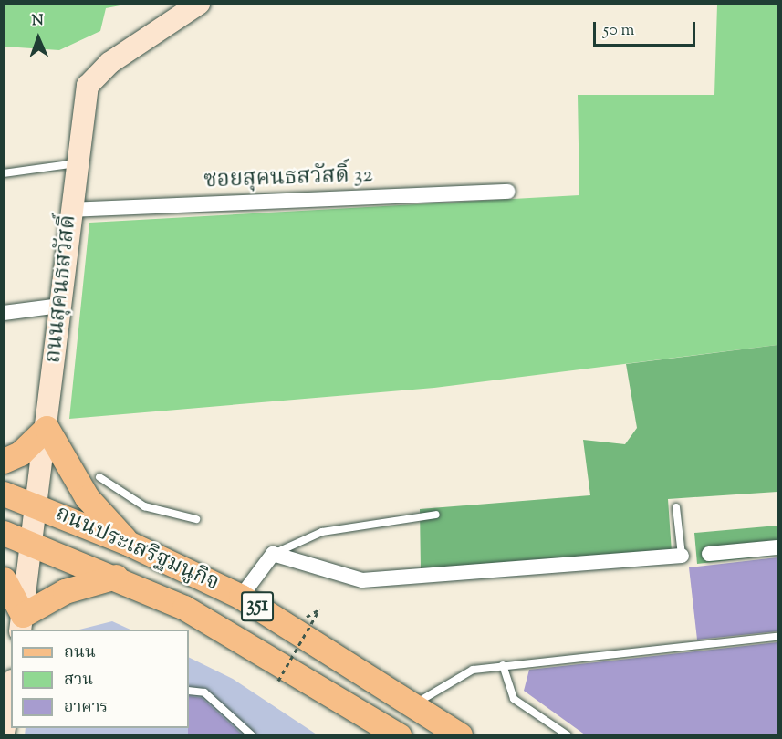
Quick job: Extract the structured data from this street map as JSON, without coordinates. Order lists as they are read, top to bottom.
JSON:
{
  "streets": {
    "main road": ["ถนนสุคนธสวัสดิ์", "ถนนประเสริฐมนูกิจ", "351"],
    "street": ["ซอยสุคนธสวัสดิ์ 32"]
  },
  "crossings": [
    ["ซอยสุคนธสวัสดิ์ 32", "ถนนสุคนธสวัสดิ์"],
    ["ถนนสุคนธสวัสดิ์", "ถนนประเสริฐมนูกิจ"]
  ],
  "legend": ["ถนน", "สวน", "อาคาร"],
  "scale_bar": "50 m",
  "north": "top"
}
